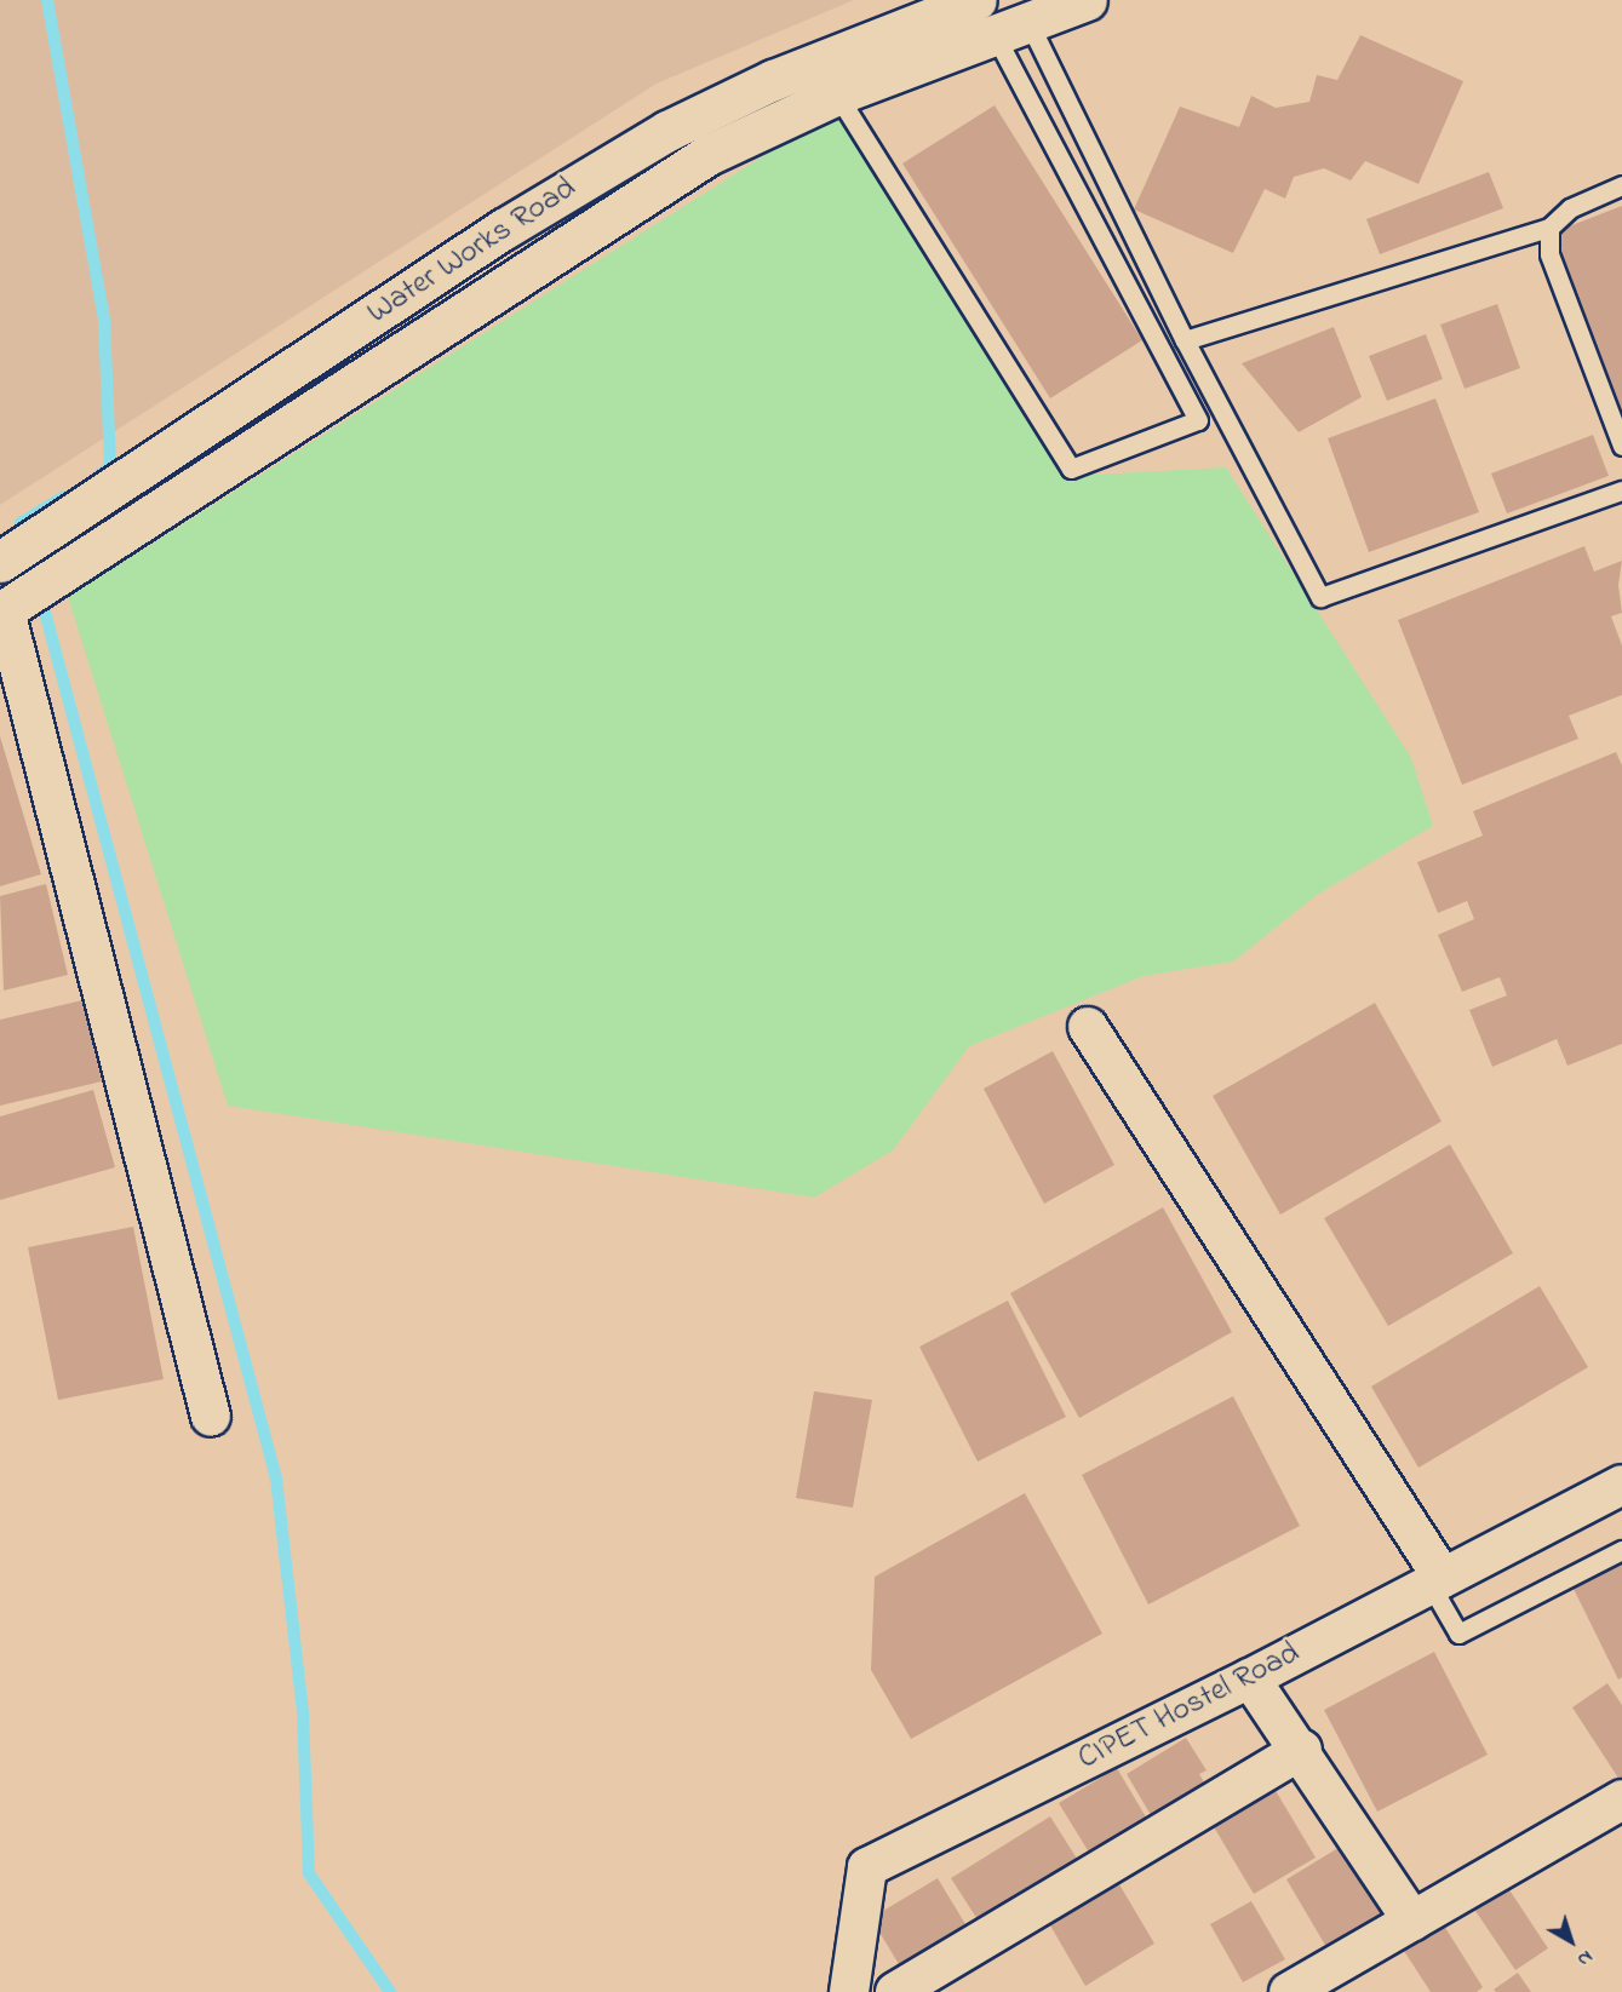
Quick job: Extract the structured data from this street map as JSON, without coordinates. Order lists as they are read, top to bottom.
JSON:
{
  "streets": {
    "main road": ["Water Works Road"],
    "street": ["CIPET Hostel Road"]
  },
  "north": "bottom right"
}
